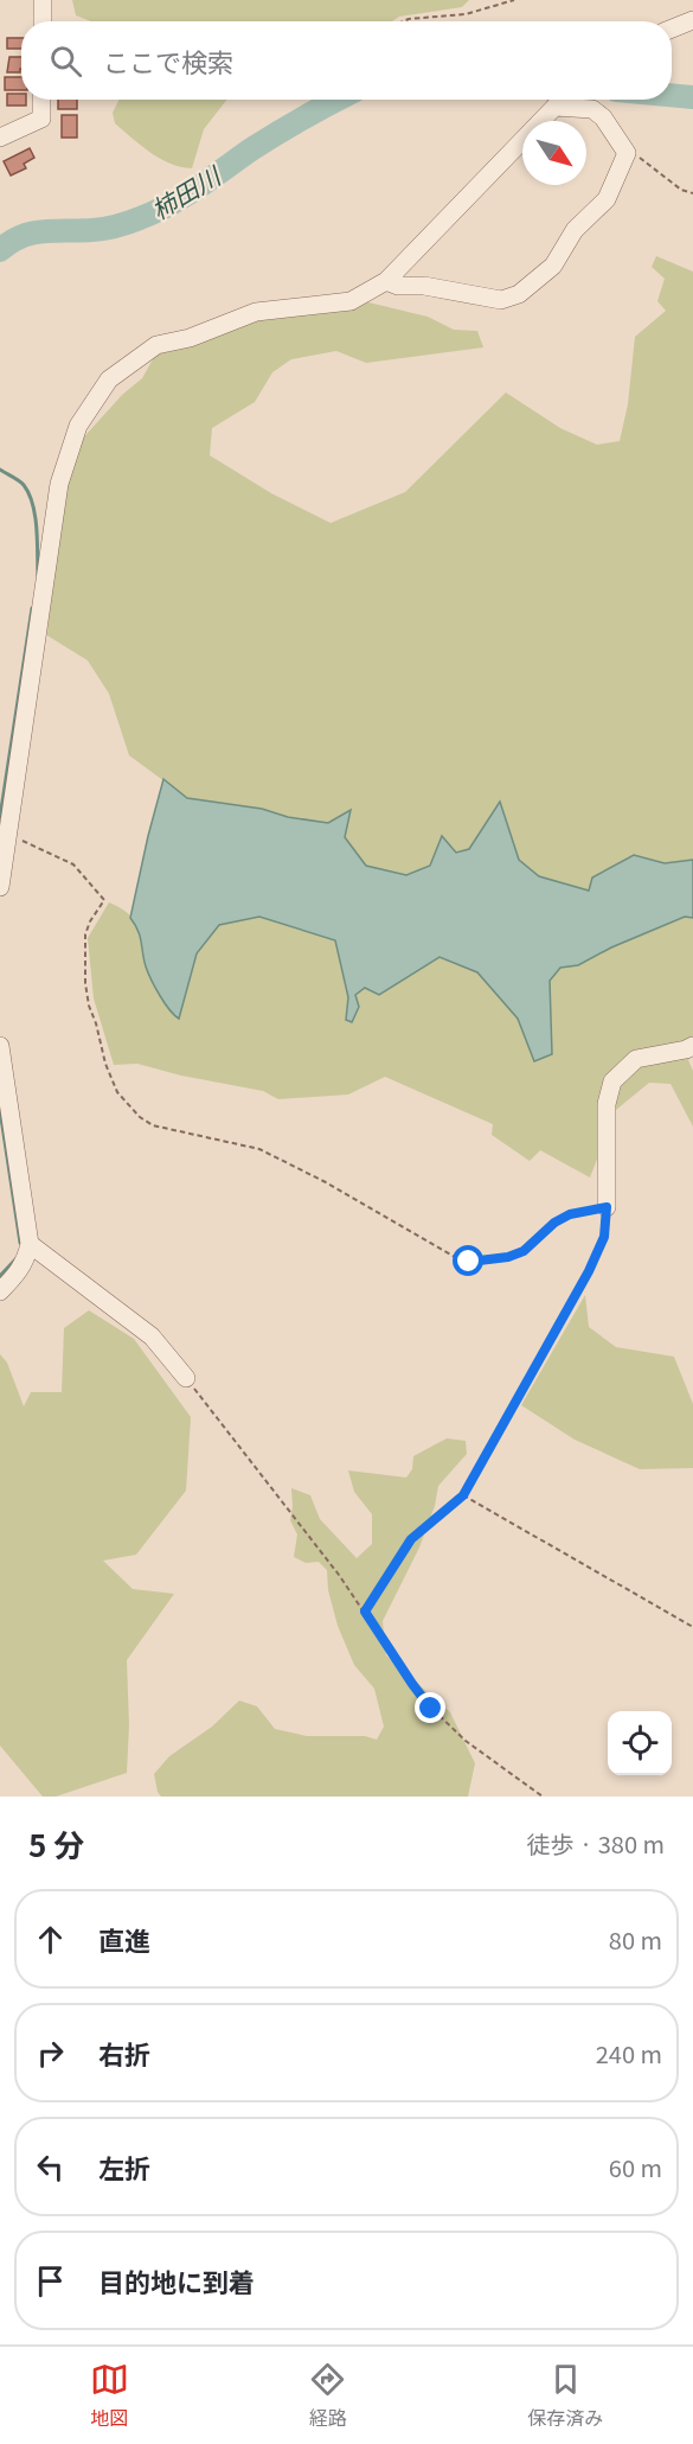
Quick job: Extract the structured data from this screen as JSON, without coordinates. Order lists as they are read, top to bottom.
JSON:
{
  "water": ["柿田川"],
  "north": "bottom right",
  "page": {
    "search": "ここで検索",
    "heading": ["5 分", "徒歩 · 380 m"],
    "list": [
      ["直進", "80 m"],
      ["右折", "240 m"],
      ["左折", "60 m"],
      "目的地に到着"
    ],
    "nav": ["地図", "経路", "保存済み"]
  }
}
